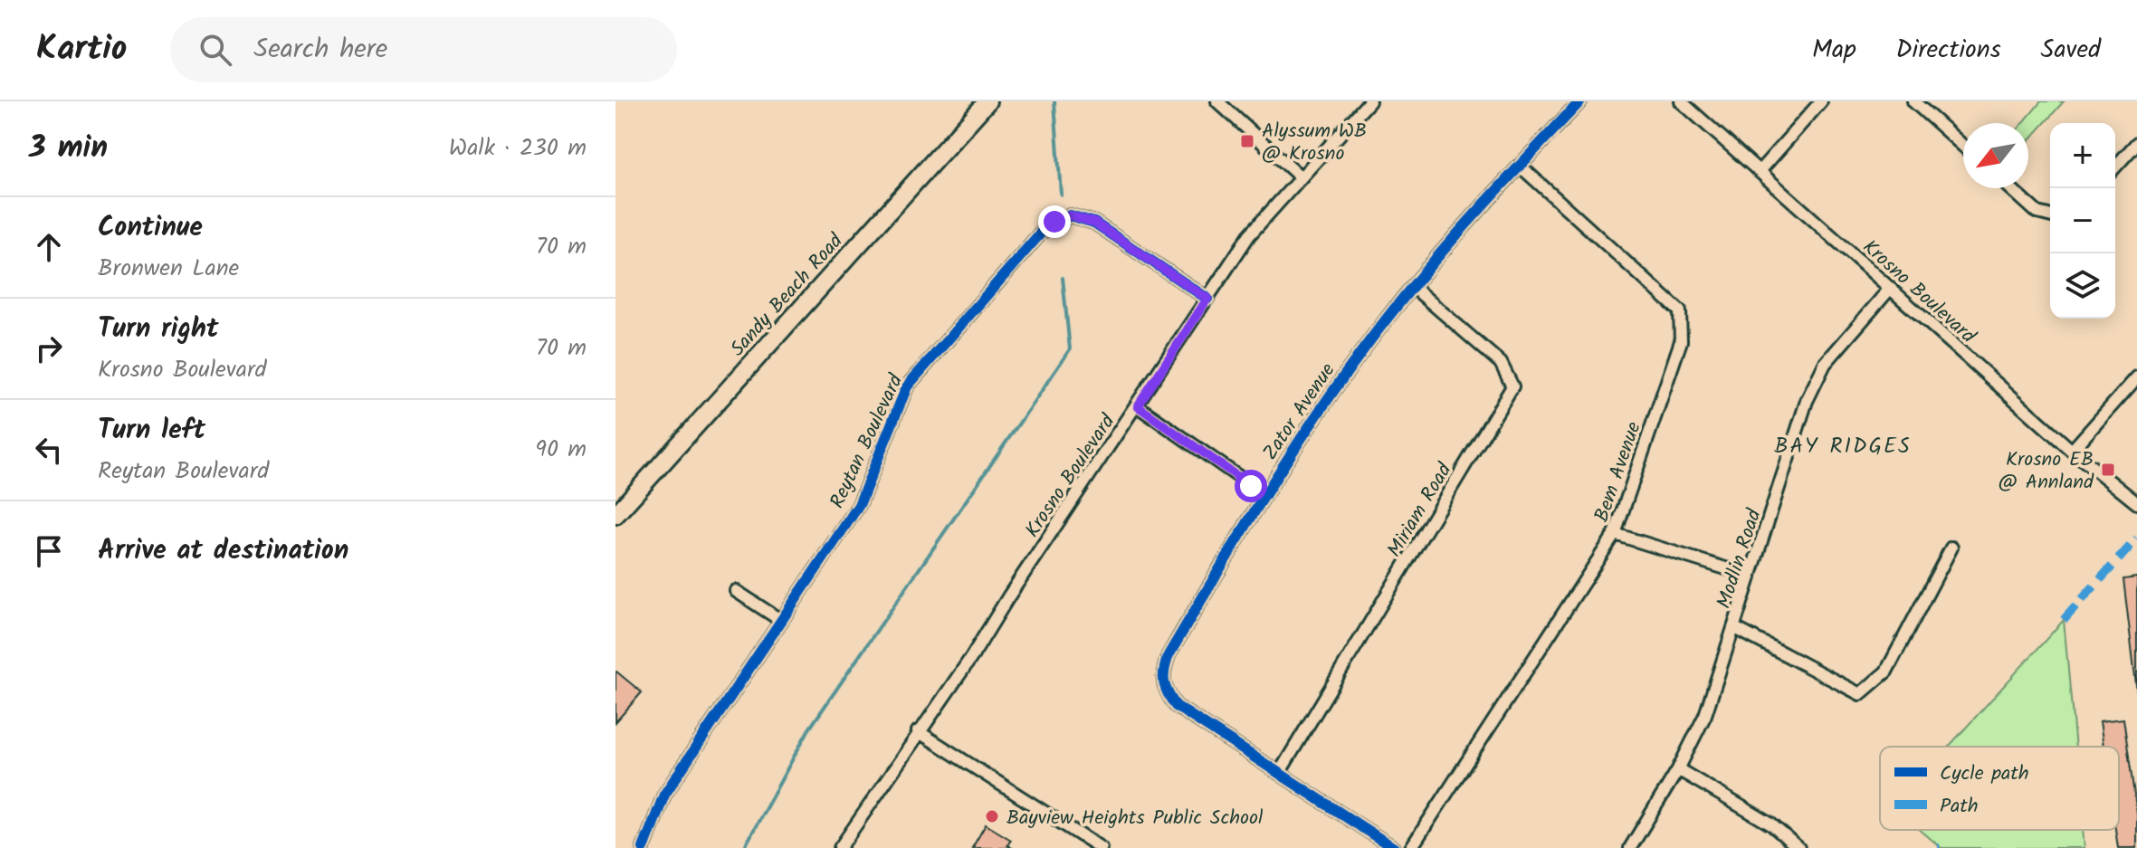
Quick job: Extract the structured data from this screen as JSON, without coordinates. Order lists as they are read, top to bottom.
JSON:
{
  "streets": {
    "street": [
      "Krosno Boulevard",
      "Sandy Beach Road",
      "Zator Avenue",
      "Reytan Boulevard",
      "Bem Avenue",
      "Miriam Road",
      "Modlin Road"
    ]
  },
  "crossings": [
    ["Krosno Boulevard", "Reytan Boulevard"],
    ["Krosno Boulevard", "Modlin Road"],
    ["Zator Avenue", "Bem Avenue"],
    ["Zator Avenue", "Miriam Road"]
  ],
  "districts": ["BAY RIDGES"],
  "places": {
    "transit": ["Alyssum WB @ Krosno", "Krosno EB @ Annland"],
    "other": ["Bayview Heights Public School"]
  },
  "legend": ["Cycle path", "Path"],
  "north": "bottom left",
  "page": {
    "header": "Kartio",
    "search": "Search here",
    "nav": ["Map", "Directions", "Saved"],
    "heading": ["3 min", "Walk · 230 m"],
    "map_buttons": ["+", "−"],
    "list": [
      ["Continue", "Bronwen Lane", "70 m"],
      ["Turn right", "Krosno Boulevard", "70 m"],
      ["Turn left", "Reytan Boulevard", "90 m"],
      "Arrive at destination"
    ]
  }
}
